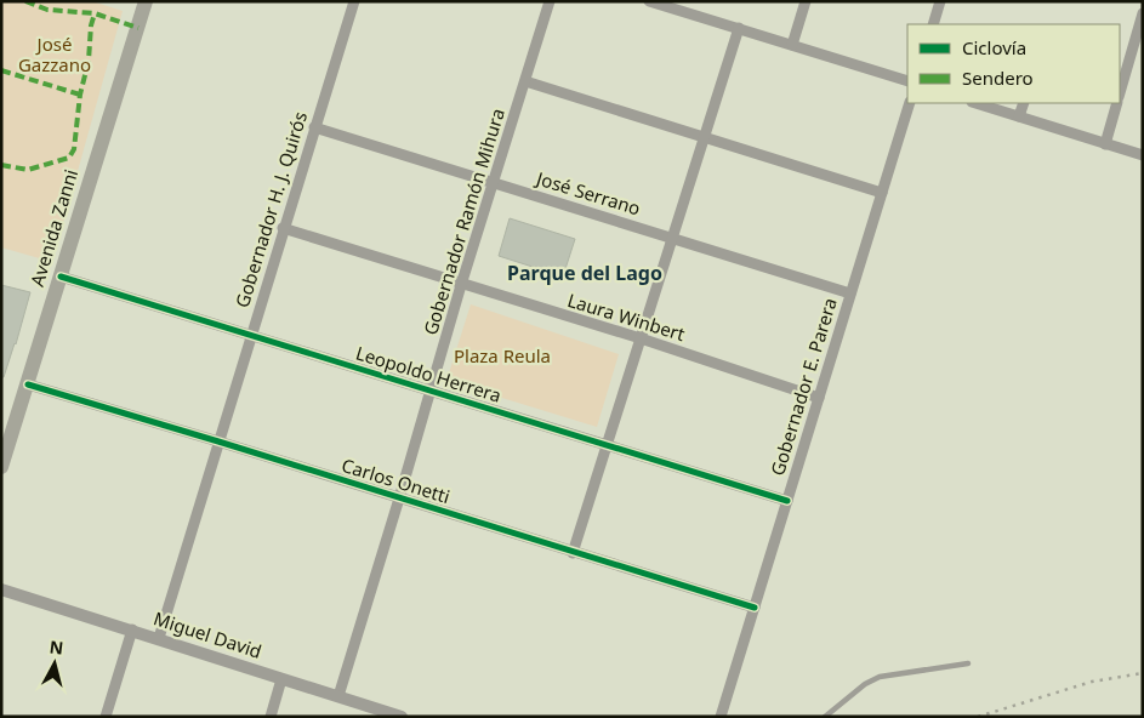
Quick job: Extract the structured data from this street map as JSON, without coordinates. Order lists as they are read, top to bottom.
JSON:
{
  "streets": {
    "main road": ["Avenida Zanni"],
    "street": [
      "José Serrano",
      "Gobernador H. J. Quirós",
      "Gobernador Ramón Mihura",
      "Laura Winbert",
      "Leopoldo Herrera",
      "Gobernador E. Parera",
      "Carlos Onetti",
      "Miguel David"
    ]
  },
  "crossings": [
    ["José Serrano", "Gobernador H. J. Quirós"],
    ["José Serrano", "Gobernador Ramón Mihura"],
    ["José Serrano", "Gobernador E. Parera"],
    ["Gobernador H. J. Quirós", "Laura Winbert"],
    ["Gobernador H. J. Quirós", "Leopoldo Herrera"],
    ["Gobernador H. J. Quirós", "Carlos Onetti"],
    ["Gobernador H. J. Quirós", "Miguel David"],
    ["Gobernador Ramón Mihura", "Laura Winbert"],
    ["Gobernador Ramón Mihura", "Leopoldo Herrera"],
    ["Gobernador Ramón Mihura", "Carlos Onetti"],
    ["Gobernador Ramón Mihura", "Miguel David"],
    ["Avenida Zanni", "Leopoldo Herrera"],
    ["Avenida Zanni", "Carlos Onetti"],
    ["Laura Winbert", "Gobernador E. Parera"],
    ["Leopoldo Herrera", "Gobernador E. Parera"],
    ["Gobernador E. Parera", "Carlos Onetti"]
  ],
  "districts": ["Parque del Lago"],
  "parks": ["José Gazzano", "Plaza Reula"],
  "legend": ["Ciclovía", "Sendero"],
  "north": "top"
}
